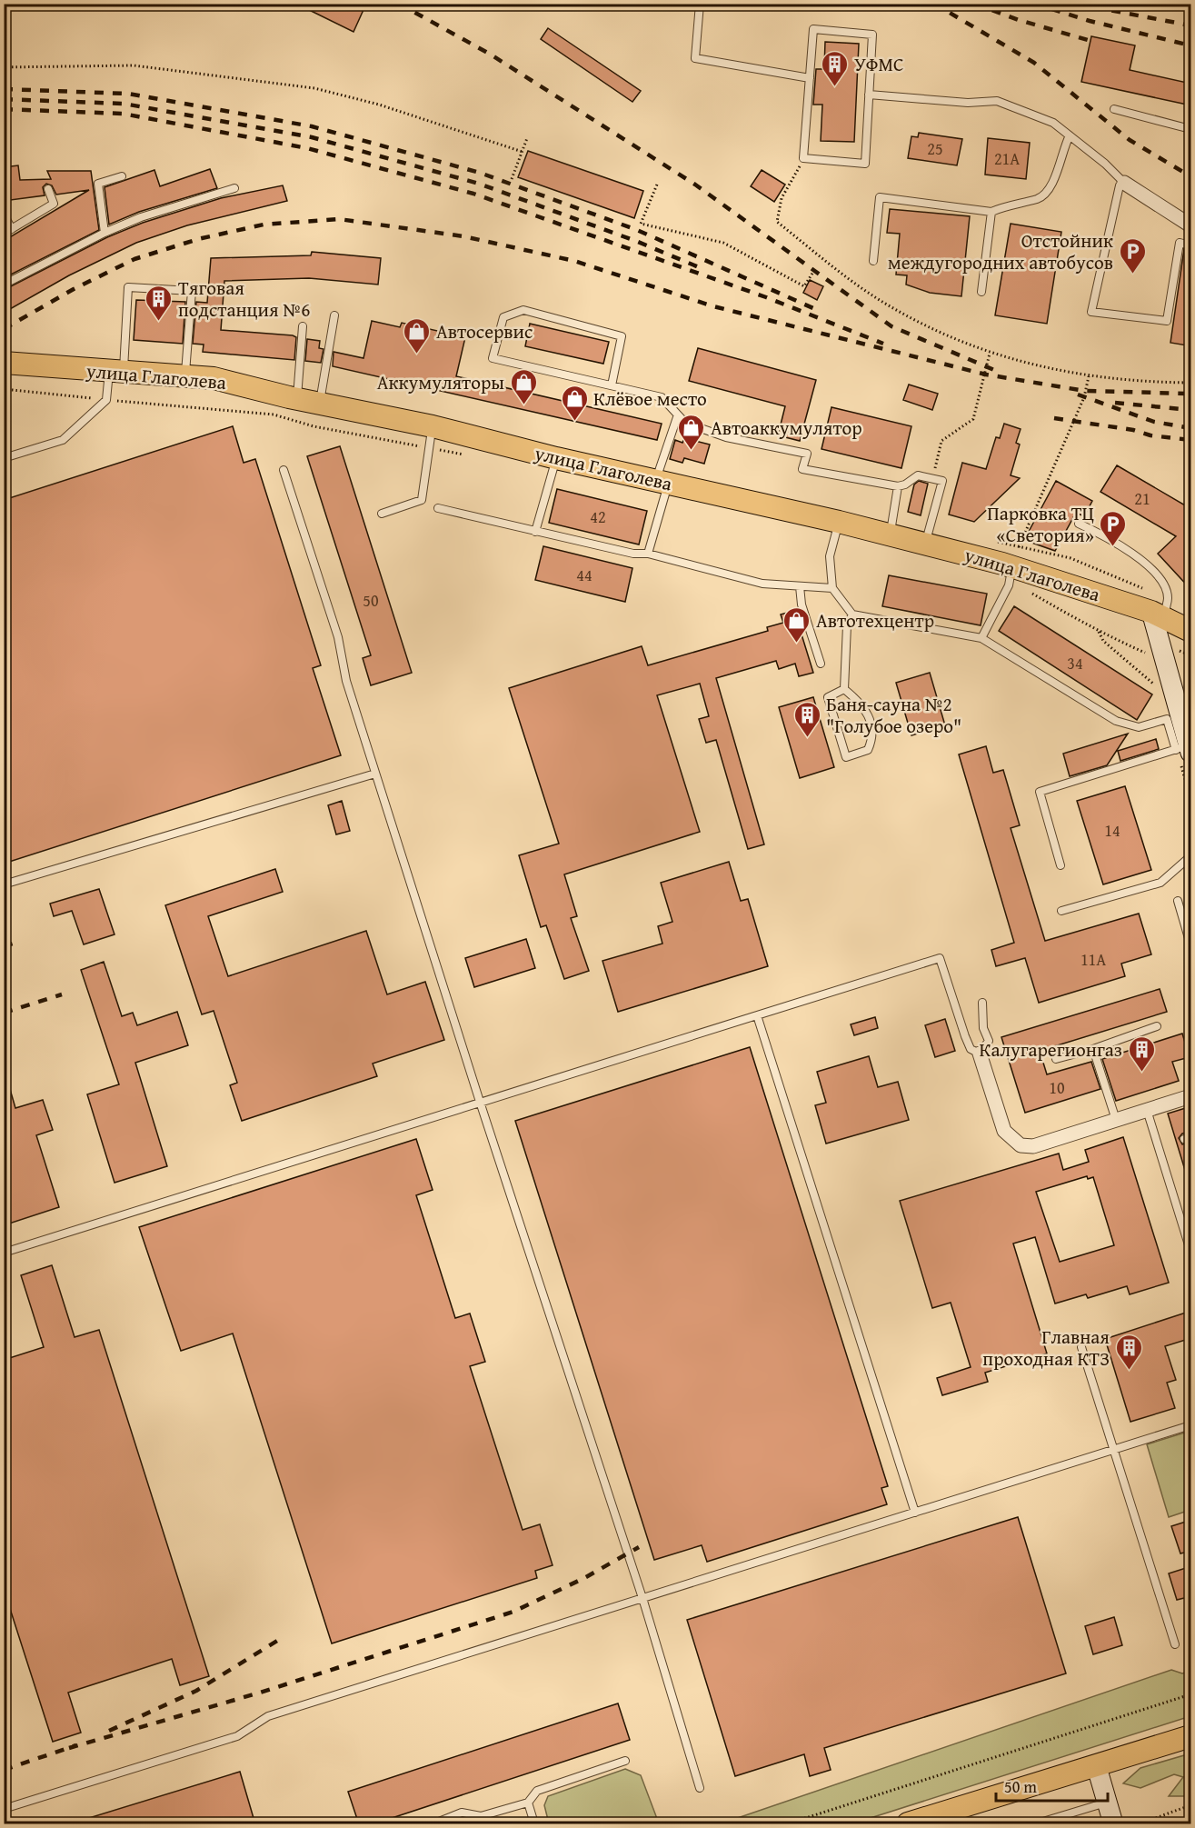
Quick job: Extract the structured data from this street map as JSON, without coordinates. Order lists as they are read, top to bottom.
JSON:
{
  "streets": {
    "main road": ["улица Глаголева"]
  },
  "places": {
    "building": [
      "УФМС",
      "Тяговая подстанция №6",
      "Баня-сауна №2 \"Голубое озеро\"",
      "Калугарегионгаз",
      "Главная проходная КТЗ"
    ],
    "parking": ["Отстойник междугородних автобусов", "Парковка ТЦ «Светория»"],
    "shop": [
      "Автосервис",
      "Аккумуляторы",
      "Клёвое место",
      "Автоаккумулятор",
      "Автотехцентр"
    ]
  },
  "house_numbers": [
    "25",
    "21А",
    "21",
    "42",
    "44",
    "50",
    "34",
    "14",
    "11А",
    "10"
  ],
  "scale_bar": "50 m"
}
